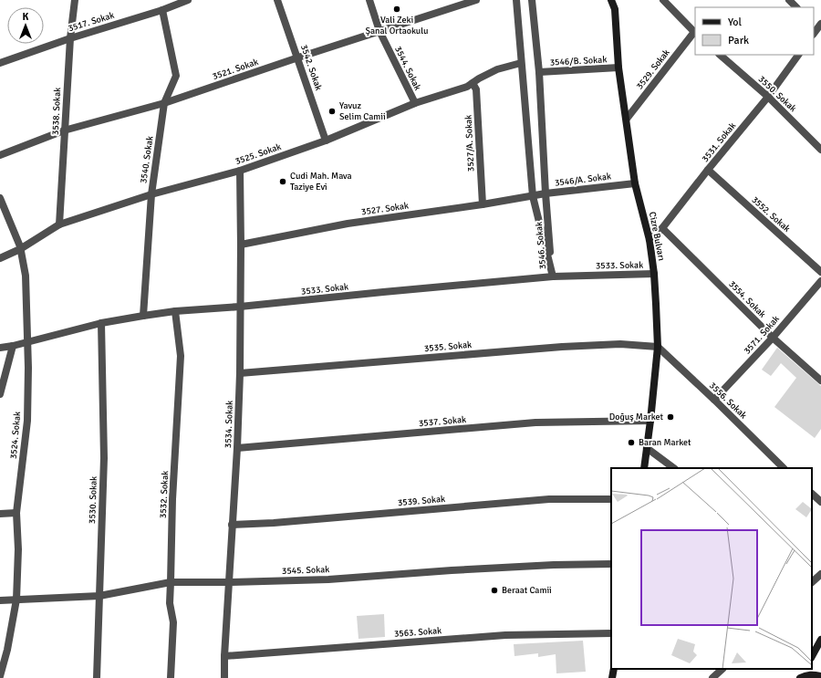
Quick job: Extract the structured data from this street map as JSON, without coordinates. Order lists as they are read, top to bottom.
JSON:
{
  "streets": {
    "main road": ["Cizre Bulvarı"],
    "street": [
      "3517. Sokak",
      "3546/B. Sokak",
      "3542. Sokak",
      "3544. Sokak",
      "3521. Sokak",
      "3529. Sokak",
      "3550. Sokak",
      "3538. Sokak",
      "3531. Sokak",
      "3527/A. Sokak",
      "3525. Sokak",
      "3540. Sokak",
      "3546/A. Sokak",
      "3527. Sokak",
      "3552. Sokak",
      "3546. Sokak",
      "3533. Sokak",
      "3554. Sokak",
      "3571. Sokak",
      "3535. Sokak",
      "3556. Sokak",
      "3537. Sokak",
      "3534. Sokak",
      "3524. Sokak",
      "3532. Sokak",
      "3530. Sokak",
      "3539. Sokak",
      "3545. Sokak",
      "3563. Sokak"
    ]
  },
  "crossings": [
    ["3517. Sokak", "3538. Sokak"],
    ["3517. Sokak", "3540. Sokak"],
    ["3546/B. Sokak", "Cizre Bulvarı"],
    ["3546/B. Sokak", "3546. Sokak"],
    ["3542. Sokak", "3521. Sokak"],
    ["3542. Sokak", "3525. Sokak"],
    ["3544. Sokak", "3521. Sokak"],
    ["3544. Sokak", "3525. Sokak"],
    ["3521. Sokak", "3538. Sokak"],
    ["3521. Sokak", "3540. Sokak"],
    ["3529. Sokak", "Cizre Bulvarı"],
    ["3550. Sokak", "3531. Sokak"],
    ["3538. Sokak", "3525. Sokak"],
    ["3531. Sokak", "3552. Sokak"],
    ["3531. Sokak", "Cizre Bulvarı"],
    ["3531. Sokak", "3554. Sokak"],
    ["3527/A. Sokak", "3525. Sokak"],
    ["3527/A. Sokak", "3527. Sokak"],
    ["3525. Sokak", "3540. Sokak"],
    ["3525. Sokak", "3546. Sokak"],
    ["3525. Sokak", "3534. Sokak"],
    ["3525. Sokak", "3524. Sokak"],
    ["3540. Sokak", "3533. Sokak"],
    ["3546/A. Sokak", "3527. Sokak"],
    ["3546/A. Sokak", "Cizre Bulvarı"],
    ["3546/A. Sokak", "3546. Sokak"],
    ["3527. Sokak", "3546. Sokak"],
    ["3527. Sokak", "3534. Sokak"],
    ["Cizre Bulvarı", "3533. Sokak"],
    ["Cizre Bulvarı", "3535. Sokak"],
    ["Cizre Bulvarı", "3556. Sokak"],
    ["Cizre Bulvarı", "3537. Sokak"],
    ["3546. Sokak", "3533. Sokak"],
    ["3533. Sokak", "3534. Sokak"],
    ["3533. Sokak", "3524. Sokak"],
    ["3533. Sokak", "3532. Sokak"],
    ["3533. Sokak", "3530. Sokak"],
    ["3554. Sokak", "3571. Sokak"],
    ["3571. Sokak", "3556. Sokak"],
    ["3535. Sokak", "3556. Sokak"],
    ["3535. Sokak", "3534. Sokak"],
    ["3537. Sokak", "3534. Sokak"],
    ["3534. Sokak", "3539. Sokak"],
    ["3534. Sokak", "3545. Sokak"],
    ["3534. Sokak", "3563. Sokak"],
    ["3524. Sokak", "3545. Sokak"],
    ["3532. Sokak", "3545. Sokak"],
    ["3530. Sokak", "3545. Sokak"]
  ],
  "places": [
    "Vali Zeki Şanal Ortaokulu",
    "Yavuz Selim Camii",
    "Cudi Mah. Mava Taziye Evi",
    "Doğuş Market",
    "Baran Market",
    "Beraat Camii"
  ],
  "legend": ["Yol", "Park"],
  "north": "top"
}
